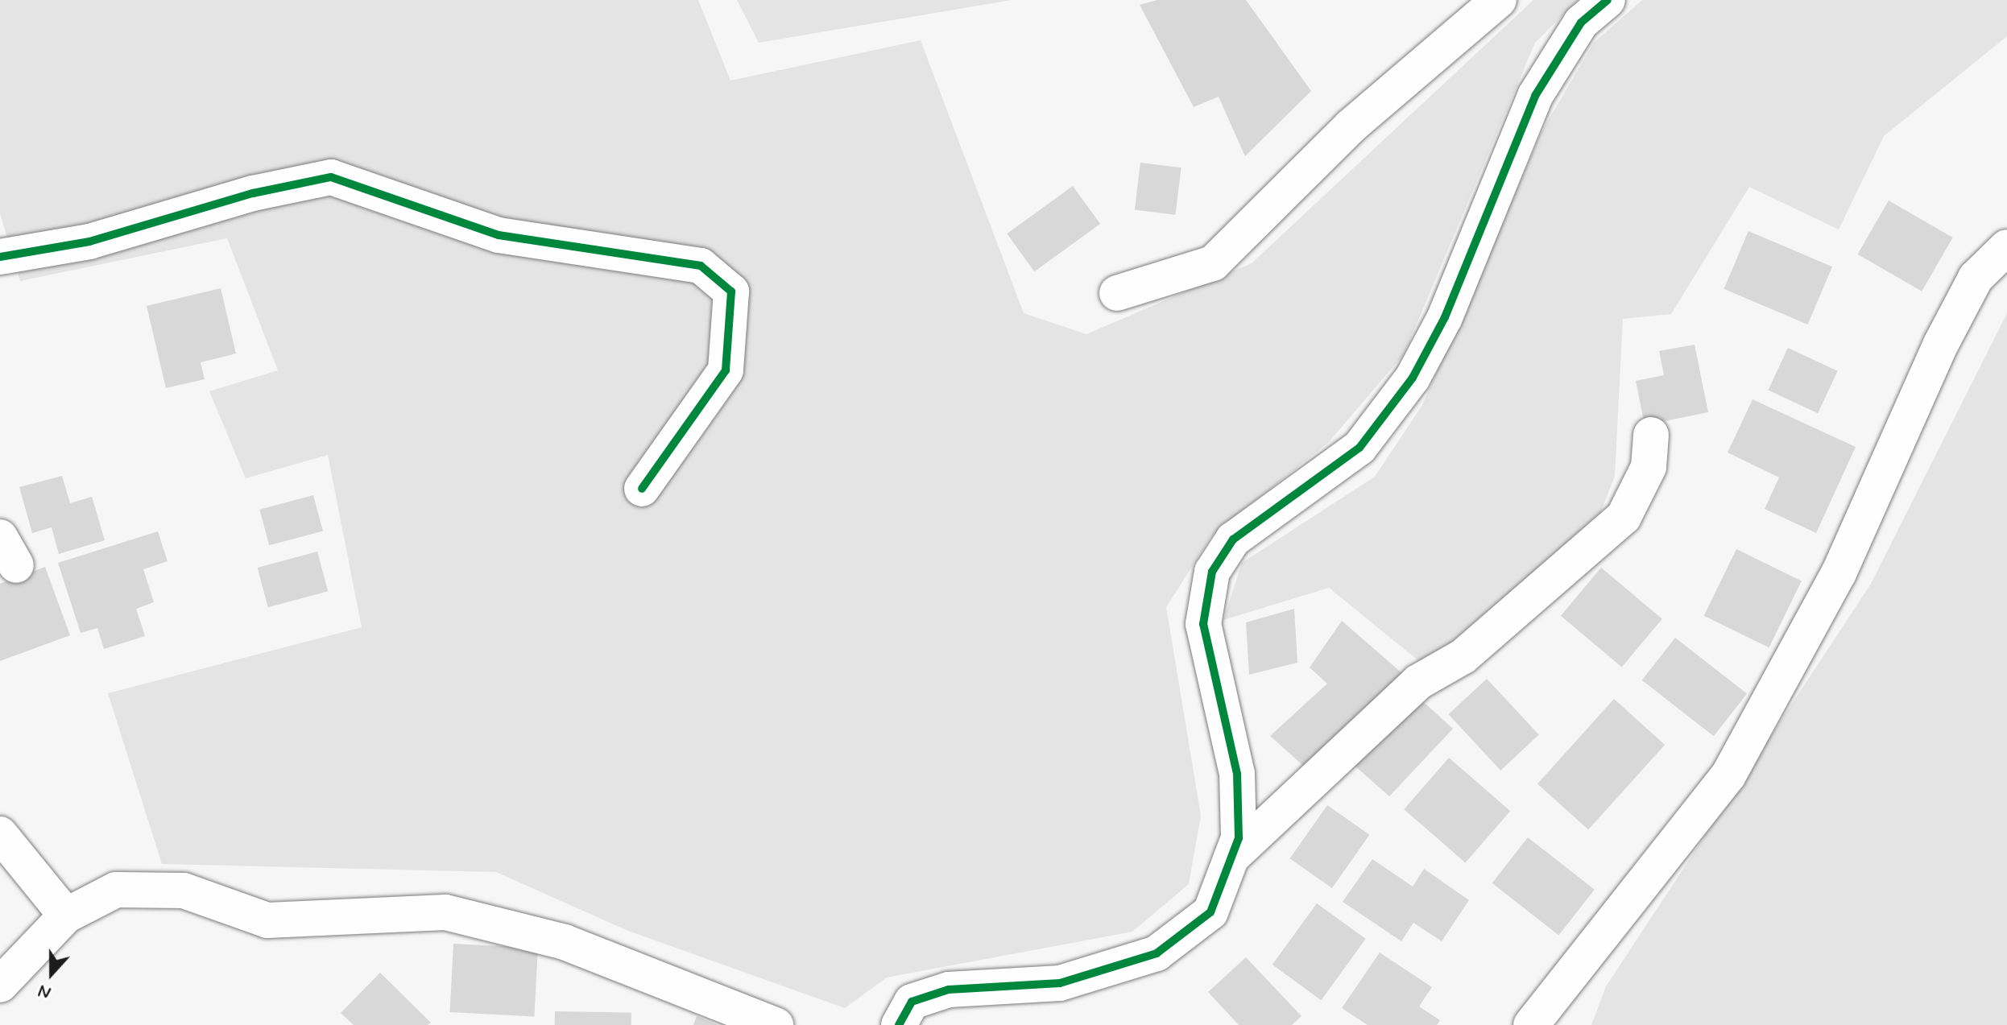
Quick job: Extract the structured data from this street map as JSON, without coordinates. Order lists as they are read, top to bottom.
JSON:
{
  "north": "bottom"
}
